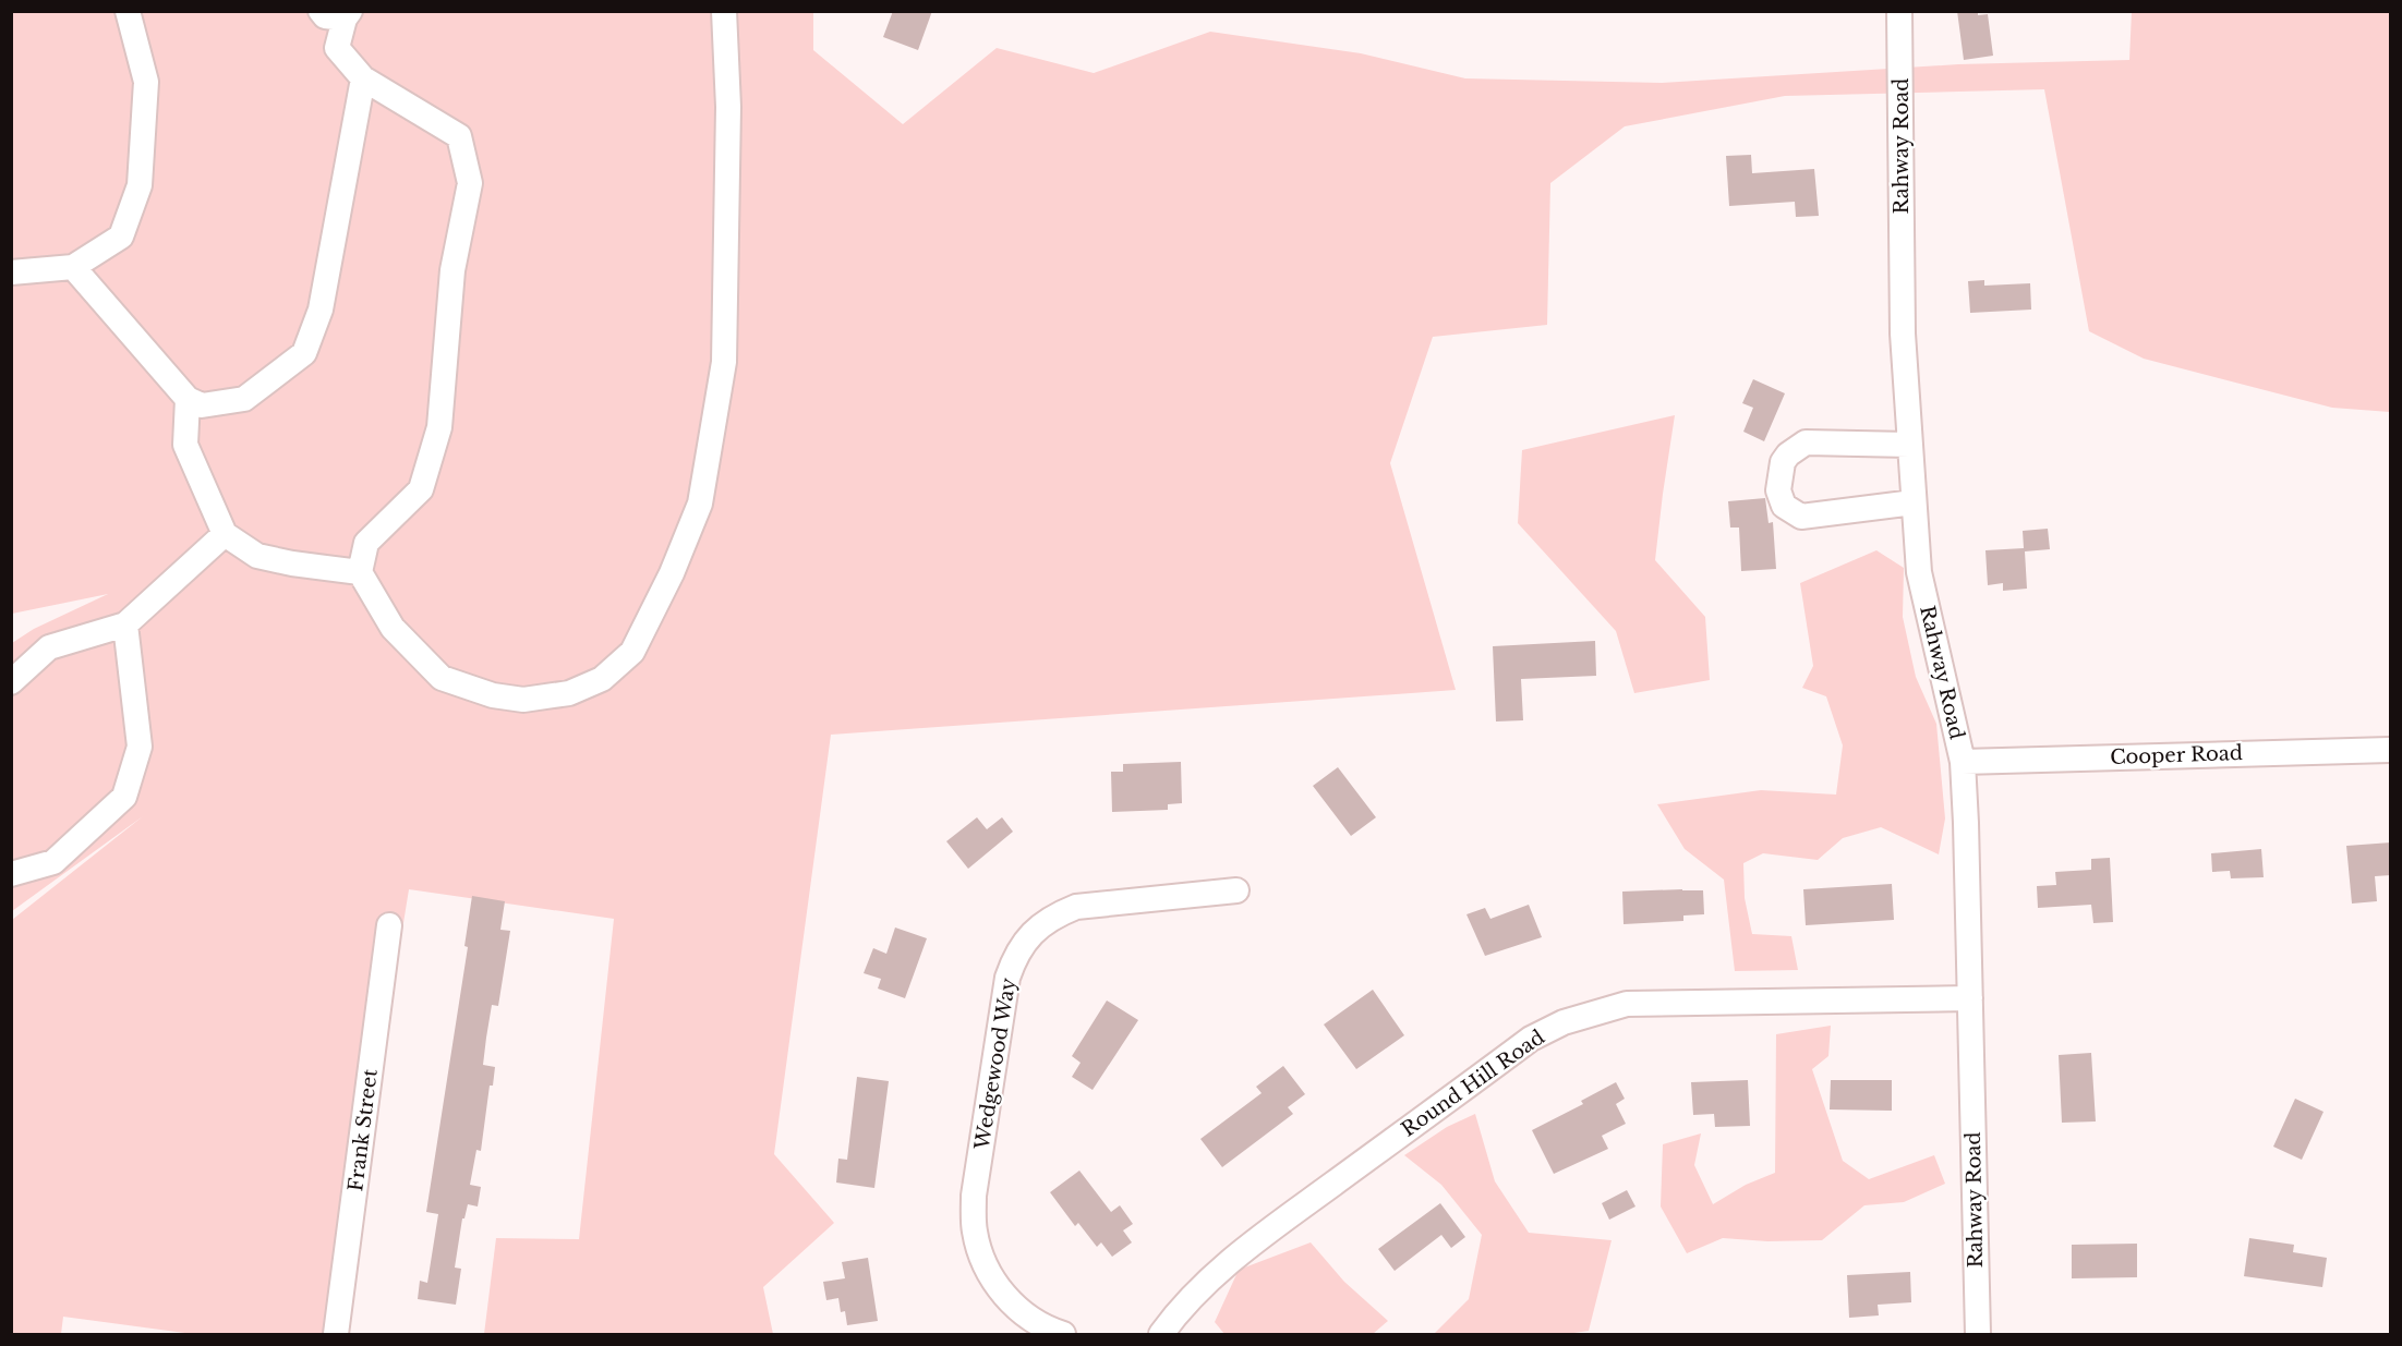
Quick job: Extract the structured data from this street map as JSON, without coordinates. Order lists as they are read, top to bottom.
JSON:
{
  "streets": {
    "street": [
      "Rahway Road",
      "Cooper Road",
      "Wedgewood Way",
      "Round Hill Road",
      "Frank Street"
    ]
  },
  "crossings": [
    ["Rahway Road", "Cooper Road"],
    ["Rahway Road", "Round Hill Road"]
  ]
}
